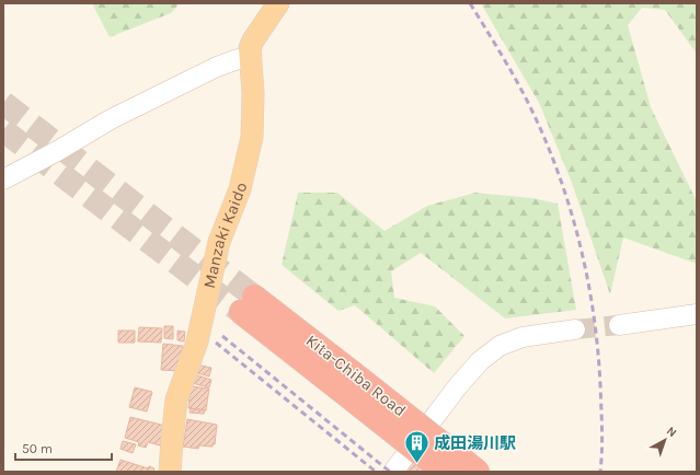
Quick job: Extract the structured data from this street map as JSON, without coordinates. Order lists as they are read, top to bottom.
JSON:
{
  "streets": {
    "highway": ["Kita-Chiba Road"],
    "main road": ["Manzaki Kaido"]
  },
  "places": {
    "building": ["成田湯川駅"]
  },
  "scale_bar": "50 m",
  "north": "top right"
}
